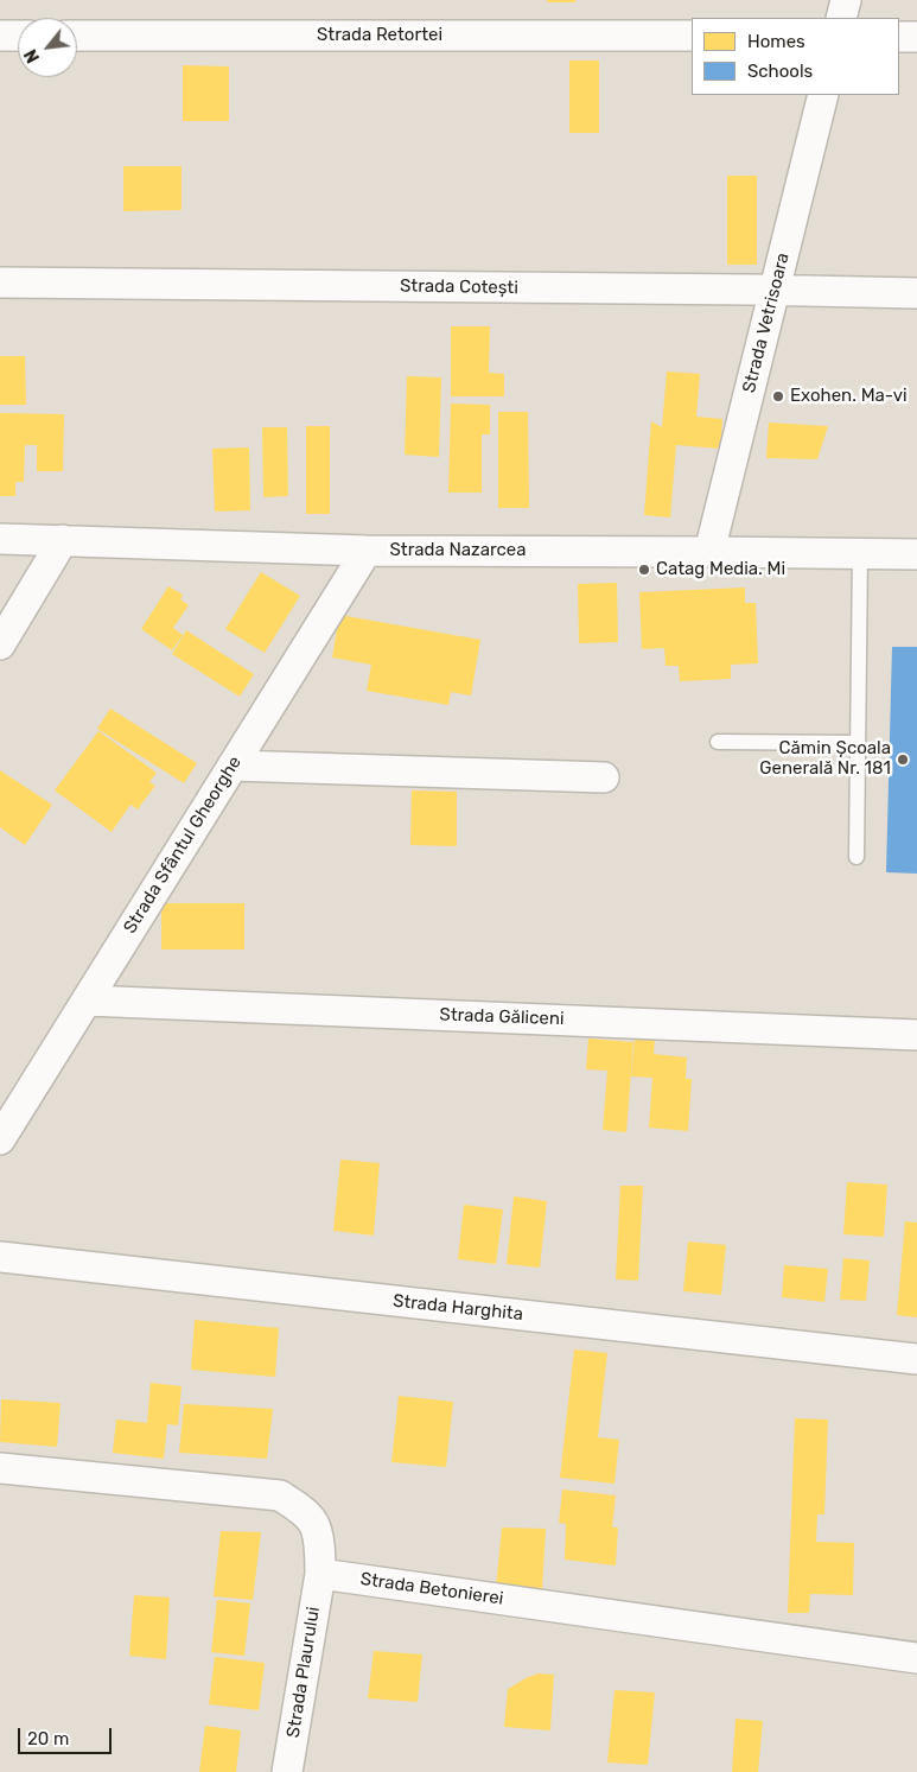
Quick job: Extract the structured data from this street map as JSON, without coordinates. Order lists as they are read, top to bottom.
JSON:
{
  "streets": {
    "street": [
      "Strada Retortei",
      "Strada Cotești",
      "Strada Vetrisoara",
      "Strada Nazarcea",
      "Strada Sfântul Gheorghe",
      "Strada Găliceni",
      "Strada Harghita",
      "Strada Betonierei",
      "Strada Plaurului"
    ]
  },
  "crossings": [
    ["Strada Cotești", "Strada Vetrisoara"],
    ["Strada Vetrisoara", "Strada Nazarcea"],
    ["Strada Nazarcea", "Strada Sfântul Gheorghe"],
    ["Strada Sfântul Gheorghe", "Strada Găliceni"],
    ["Strada Betonierei", "Strada Plaurului"]
  ],
  "places": ["Exohen. Ma-vi", "Catag Media. Mi", "Cămin Școala Generală Nr. 181"],
  "legend": ["Homes", "Schools"],
  "scale_bar": "20 m",
  "north": "bottom left"
}
